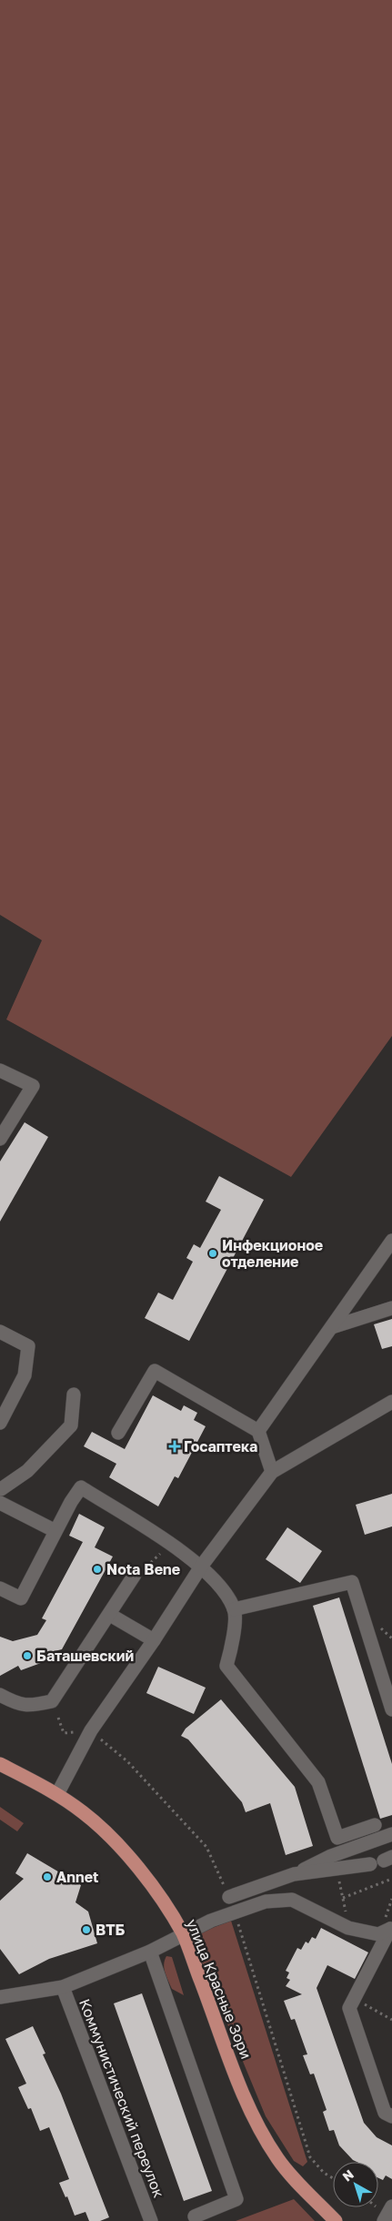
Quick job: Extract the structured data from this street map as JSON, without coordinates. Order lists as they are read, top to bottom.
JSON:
{
  "streets": {
    "main road": ["улица Красные Зори"],
    "street": ["Коммунистический переулок"]
  },
  "places": {
    "other": [
      "Инфекционое отделение",
      "Nota Bene",
      "Баташевский",
      "Annet",
      "ВТБ"
    ],
    "health": ["Госаптека"]
  },
  "north": "top left"
}
